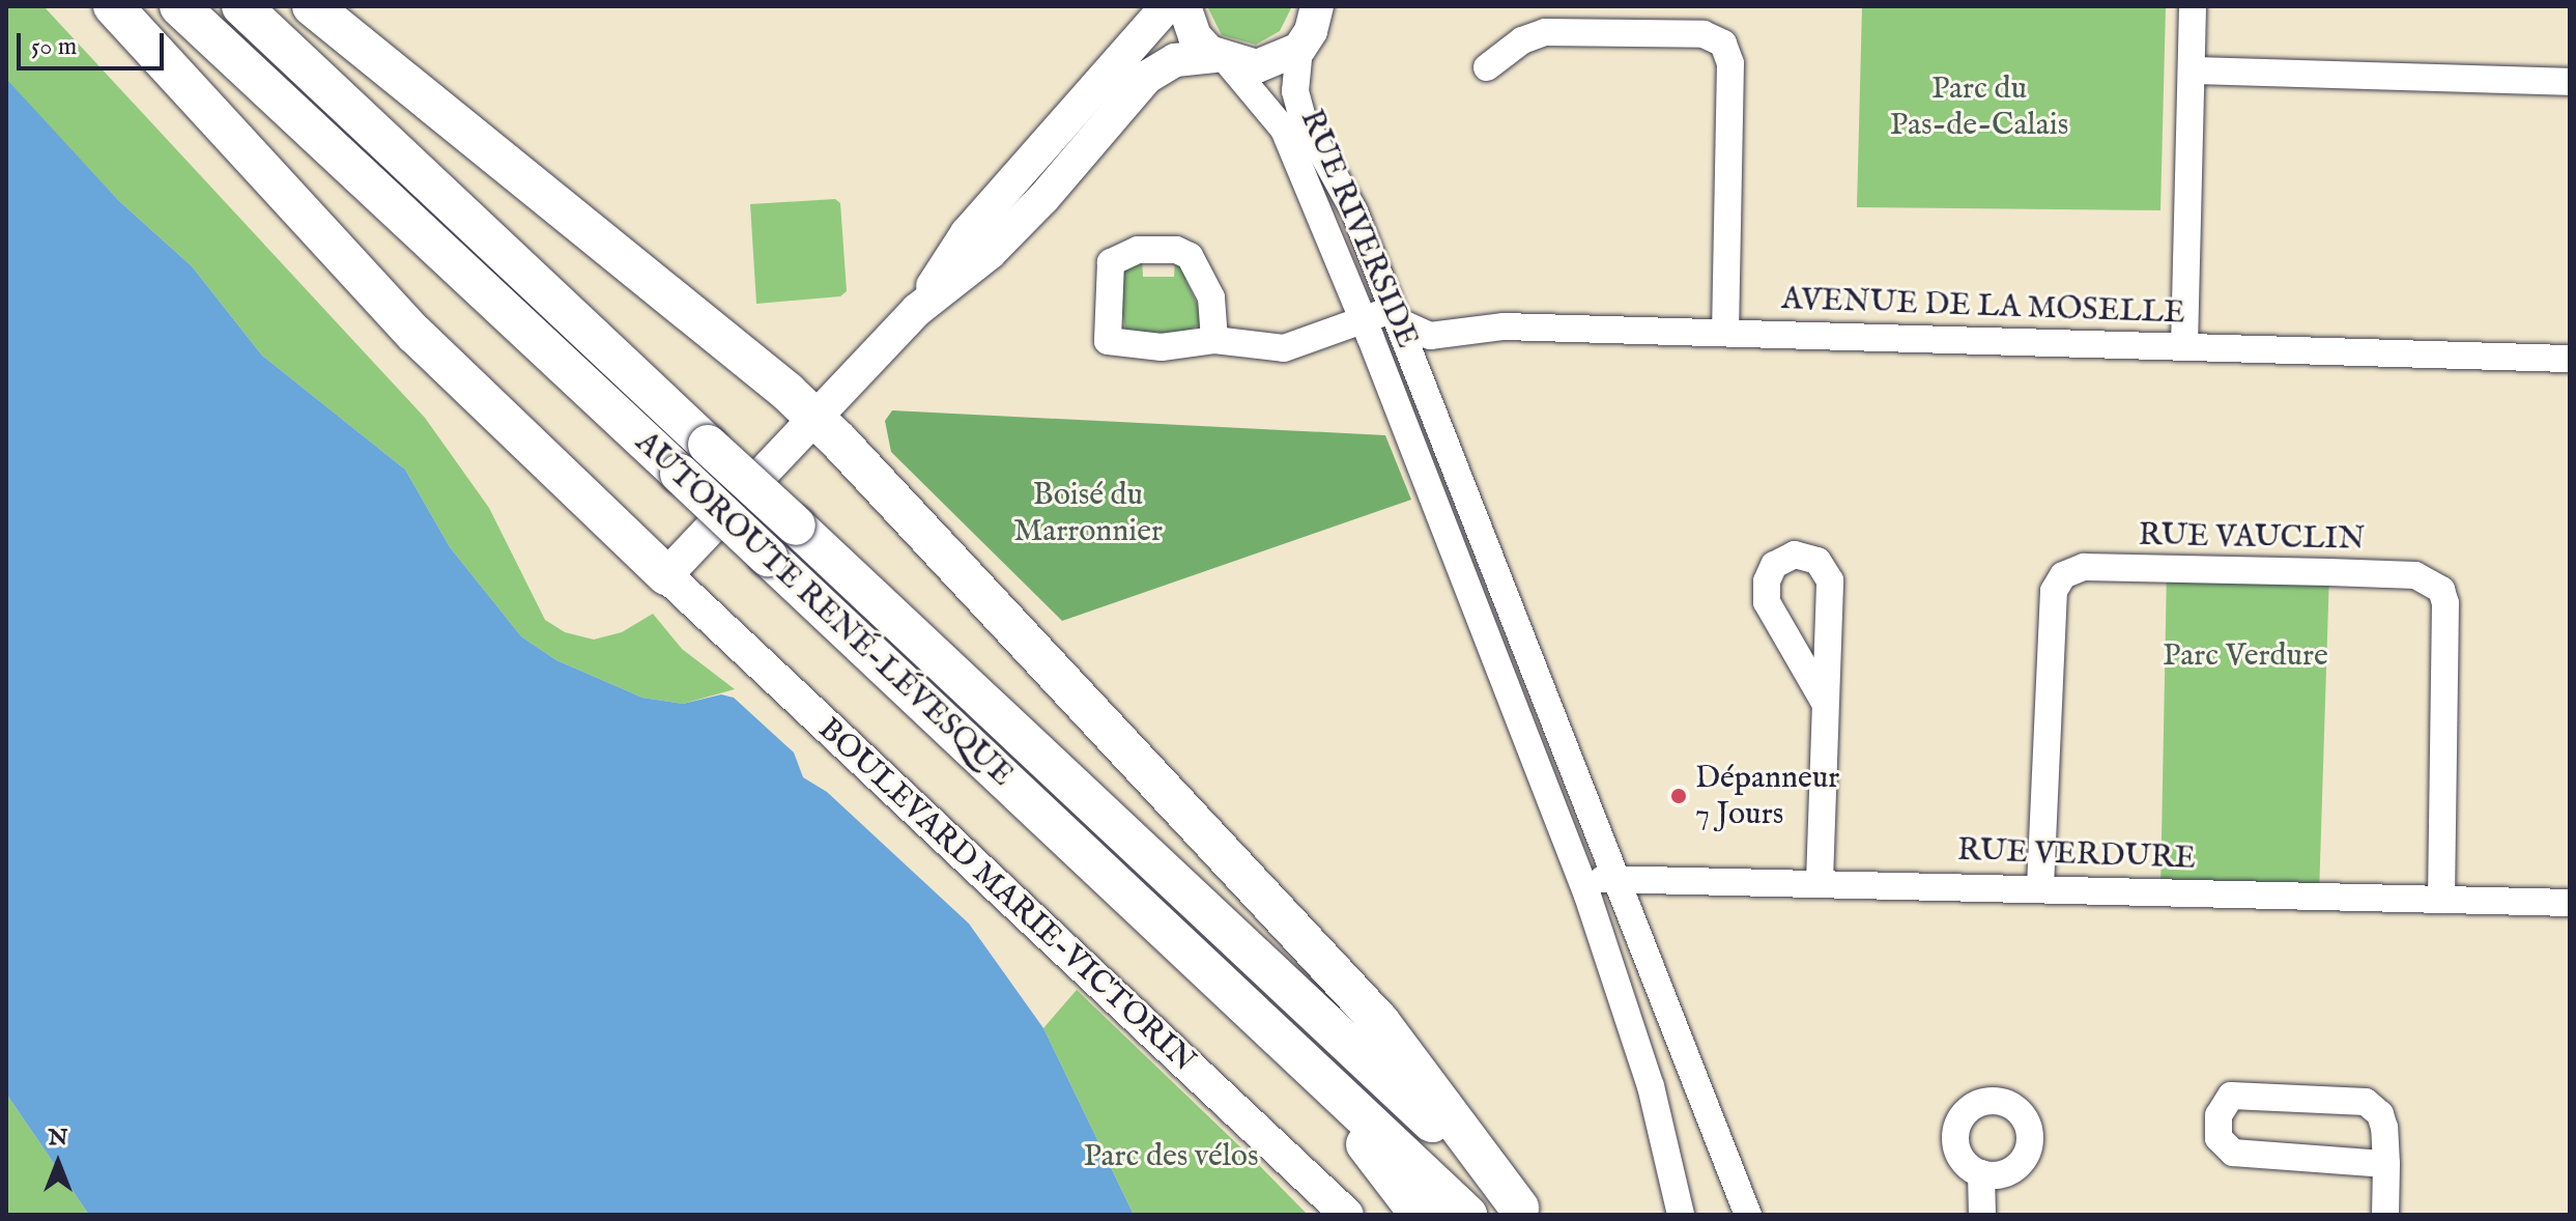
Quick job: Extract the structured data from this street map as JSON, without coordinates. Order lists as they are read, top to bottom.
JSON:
{
  "streets": {
    "highway": ["AUTOROUTE RENÉ-LÉVESQUE"],
    "main road": ["BOULEVARD MARIE-VICTORIN"],
    "street": [
      "RUE RIVERSIDE",
      "AVENUE DE LA MOSELLE",
      "RUE VAUCLIN",
      "RUE VERDURE"
    ]
  },
  "crossings": [
    ["RUE RIVERSIDE", "AVENUE DE LA MOSELLE"],
    ["RUE RIVERSIDE", "RUE VERDURE"],
    ["RUE VAUCLIN", "RUE VERDURE"]
  ],
  "parks": [
    "Parc du Pas-de-Calais",
    "Boisé du Marronnier",
    "Parc Verdure",
    "Parc des vélos"
  ],
  "places": ["Dépanneur 7 Jours"],
  "scale_bar": "50 m",
  "north": "top"
}
